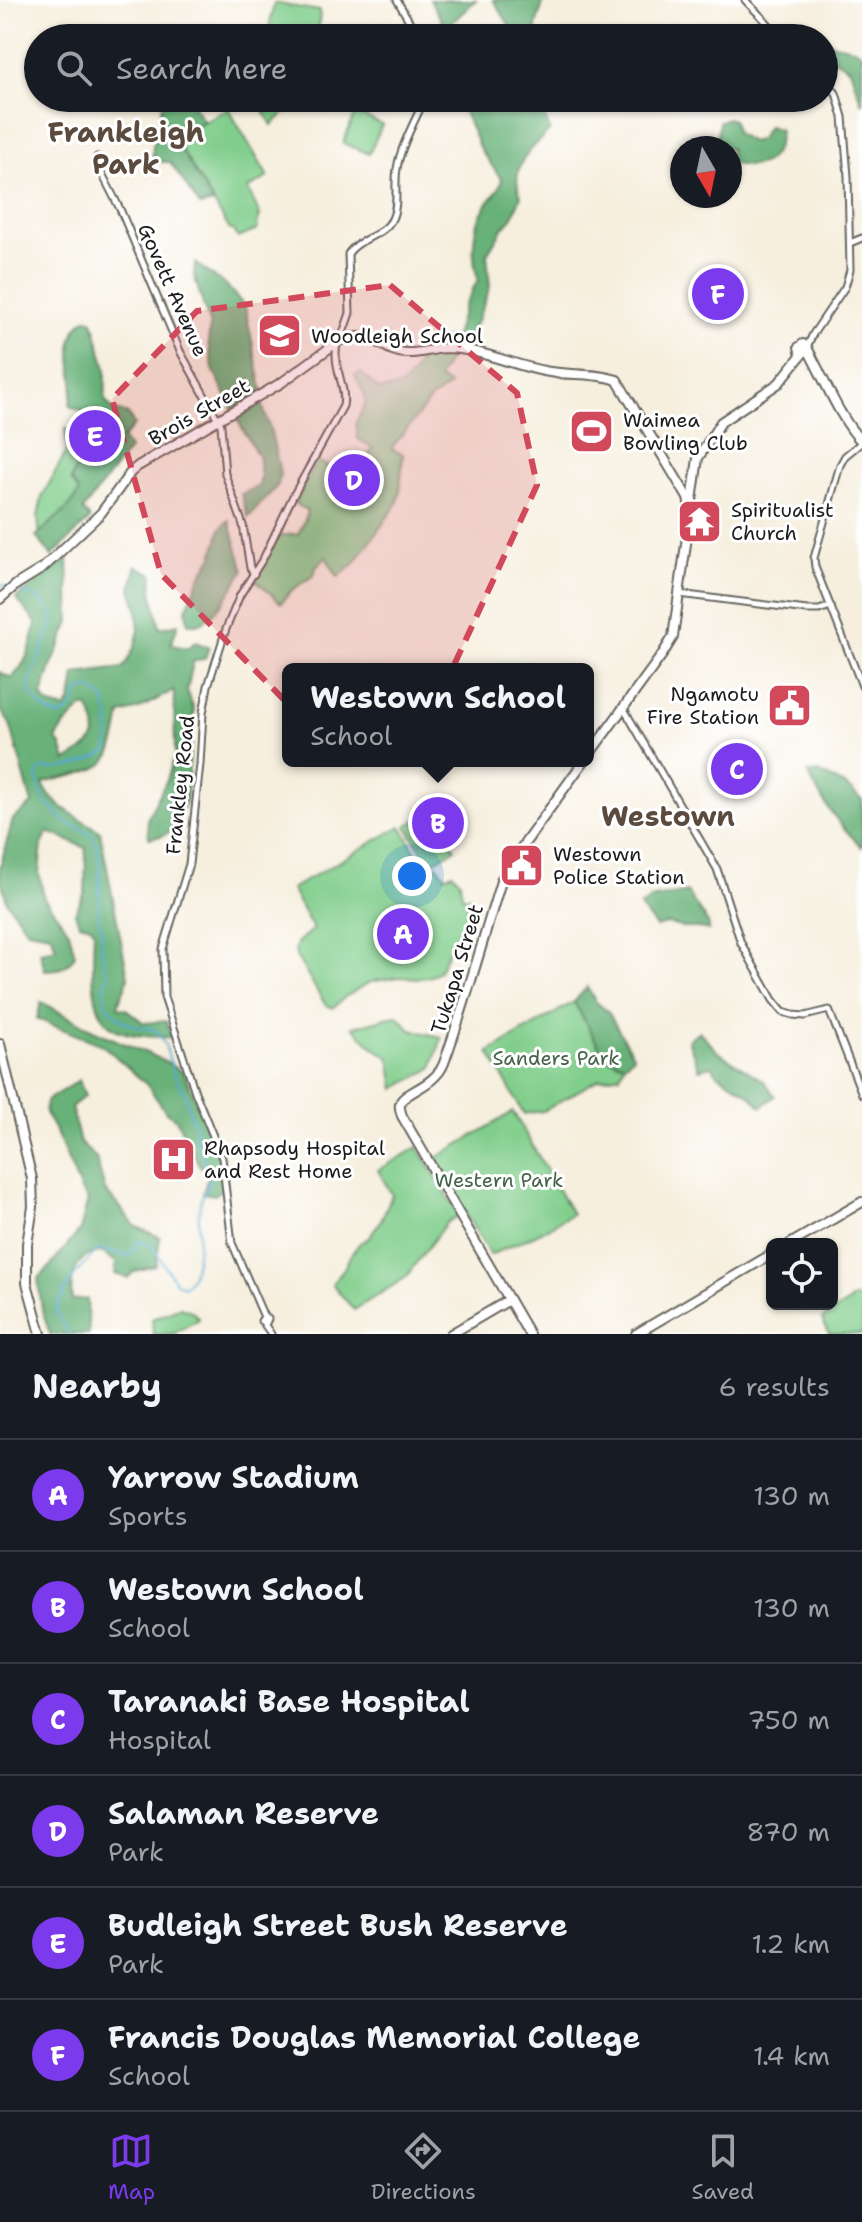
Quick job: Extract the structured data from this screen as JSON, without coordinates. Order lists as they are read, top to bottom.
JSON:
{
  "streets": {
    "main road": ["Brois Street", "Tukapa Street"],
    "street": ["Govett Avenue", "Frankley Road"]
  },
  "crossings": [
    ["Govett Avenue", "Brois Street"],
    ["Govett Avenue", "Frankley Road"],
    ["Brois Street", "Frankley Road"]
  ],
  "districts": ["Frankleigh Park", "Westown"],
  "parks": ["Sanders Park", "Western Park"],
  "places": {
    "school or university": ["Woodleigh School"],
    "sports": ["Waimea Bowling Club"],
    "temple": ["Spiritualist Church"],
    "public building": ["Ngamotu Fire Station", "Westown Police Station"],
    "hospital": ["Rhapsody Hospital and Rest Home"]
  },
  "north": "bottom",
  "page": {
    "search": "Search here",
    "pins": [
      "F",
      "E",
      "D",
      "C",
      "B",
      "A"
    ],
    "popup": ["Westown School", "School"],
    "heading": ["Nearby", "6 results"],
    "list": [
      {
        "mark": "A",
        "name": "Yarrow Stadium",
        "note": "Sports",
        "value": "130 m"
      },
      {
        "mark": "B",
        "name": "Westown School",
        "note": "School",
        "value": "130 m"
      },
      {
        "mark": "C",
        "name": "Taranaki Base Hospital",
        "note": "Hospital",
        "value": "750 m"
      },
      {
        "mark": "D",
        "name": "Salaman Reserve",
        "note": "Park",
        "value": "870 m"
      },
      {
        "mark": "E",
        "name": "Budleigh Street Bush Reserve",
        "note": "Park",
        "value": "1.2 km"
      },
      {
        "mark": "F",
        "name": "Francis Douglas Memorial College",
        "note": "School",
        "value": "1.4 km"
      }
    ],
    "nav": ["Map", "Directions", "Saved"]
  }
}
